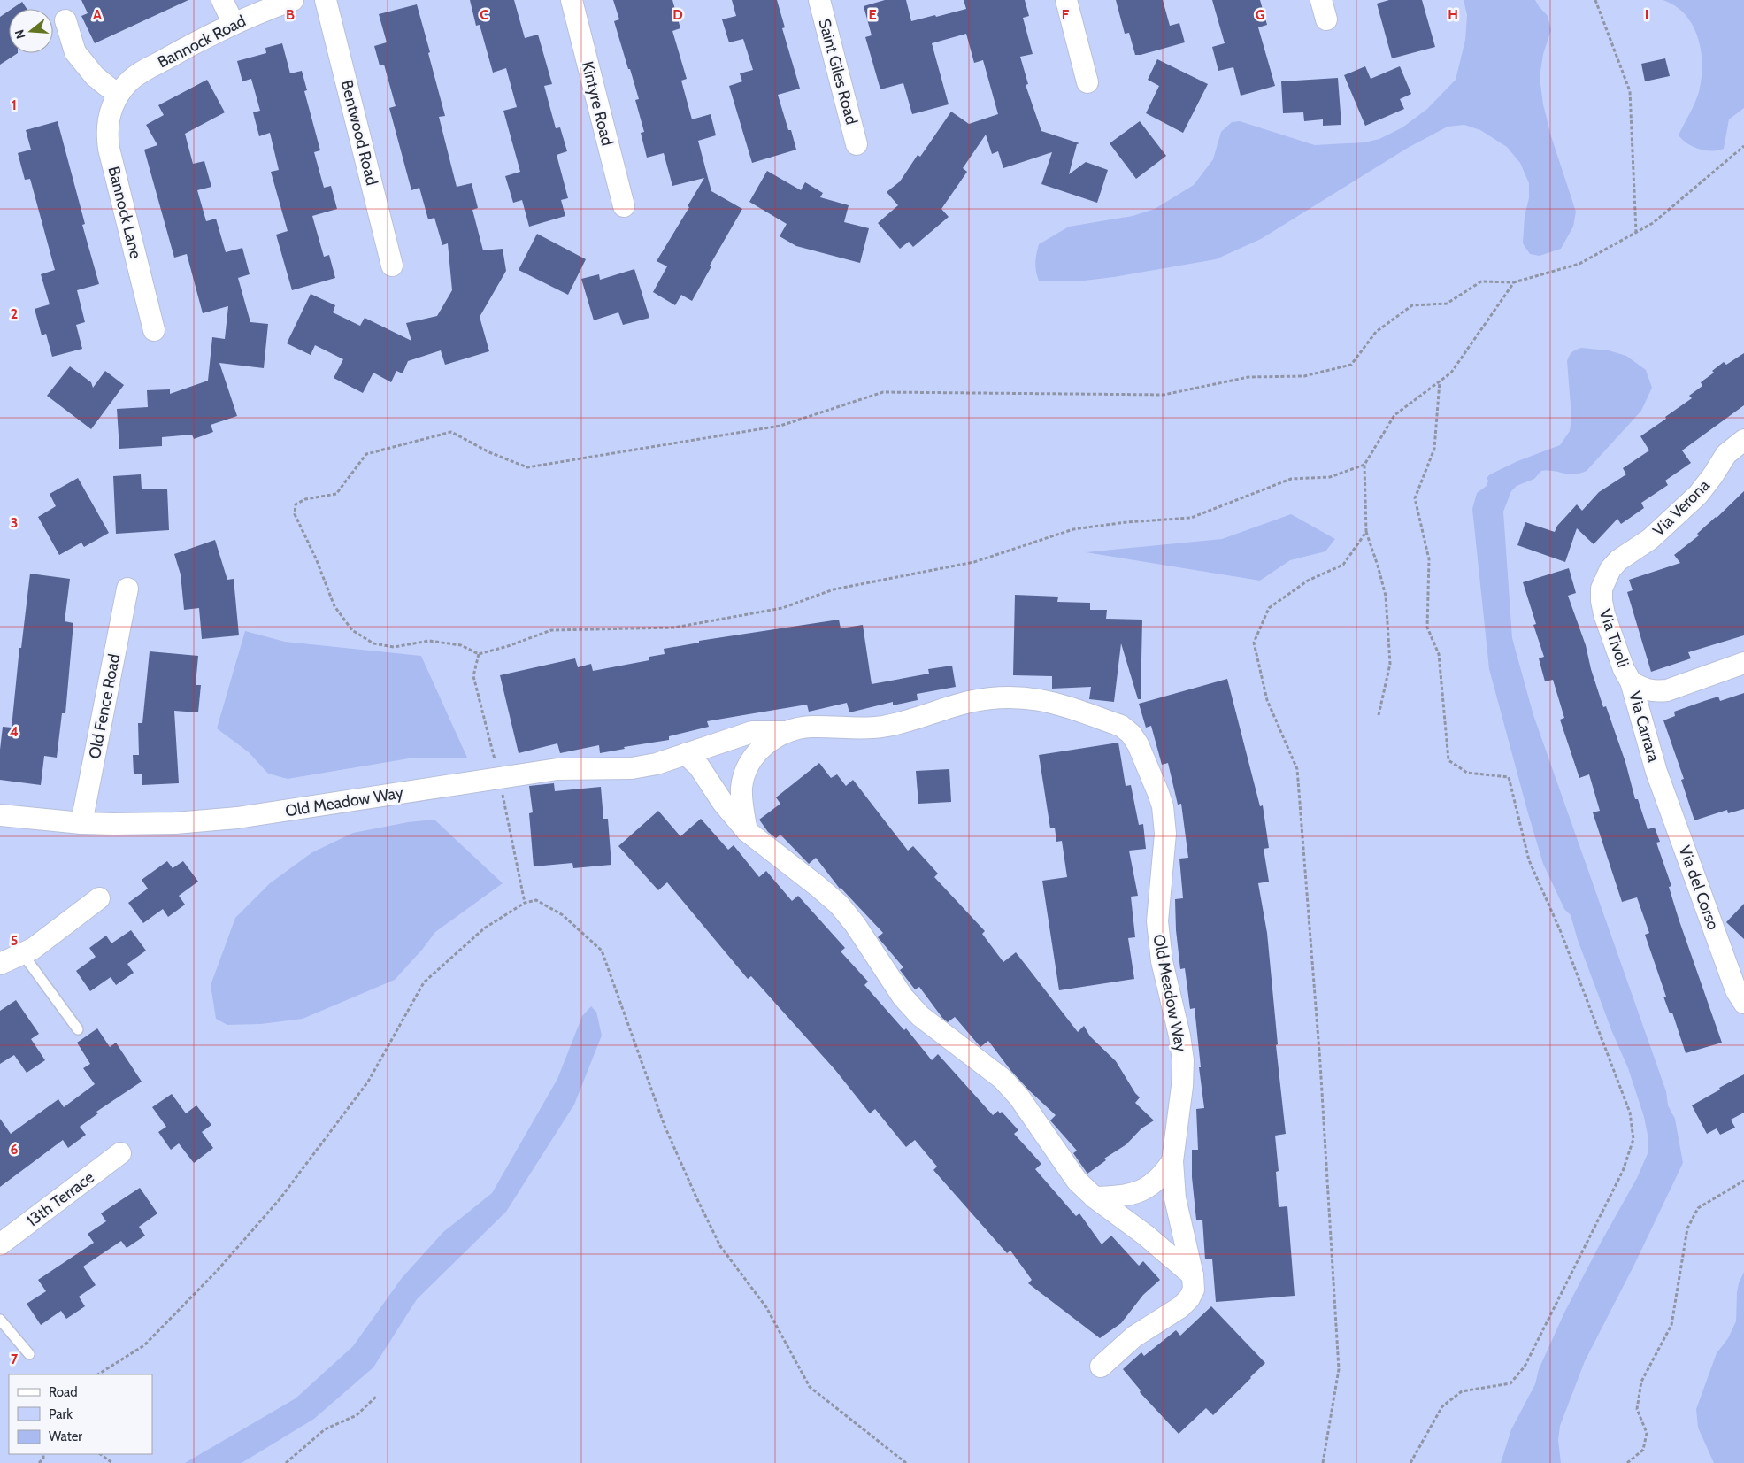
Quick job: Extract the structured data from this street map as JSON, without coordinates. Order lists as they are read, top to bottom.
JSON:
{
  "streets": {
    "street": [
      "Bannock Road",
      "Saint Giles Road",
      "Kintyre Road",
      "Bentwood Road",
      "Bannock Lane",
      "Via Verona",
      "Via Tivoli",
      "Old Fence Road",
      "Via Carrara",
      "Old Meadow Way",
      "Via del Corso",
      "13th Terrace"
    ]
  },
  "crossings": [
    ["Bannock Road", "Bannock Lane"],
    ["Via Verona", "Via Tivoli"],
    ["Via Tivoli", "Via Carrara"],
    ["Old Fence Road", "Old Meadow Way"],
    ["Via Carrara", "Via del Corso"]
  ],
  "legend": ["Road", "Park", "Water"],
  "north": "left",
  "grid": {
    "columns": [
      "A",
      "B",
      "C",
      "D",
      "E",
      "F",
      "G",
      "H",
      "I"
    ],
    "rows": [
      "1",
      "2",
      "3",
      "4",
      "5",
      "6",
      "7"
    ]
  }
}
